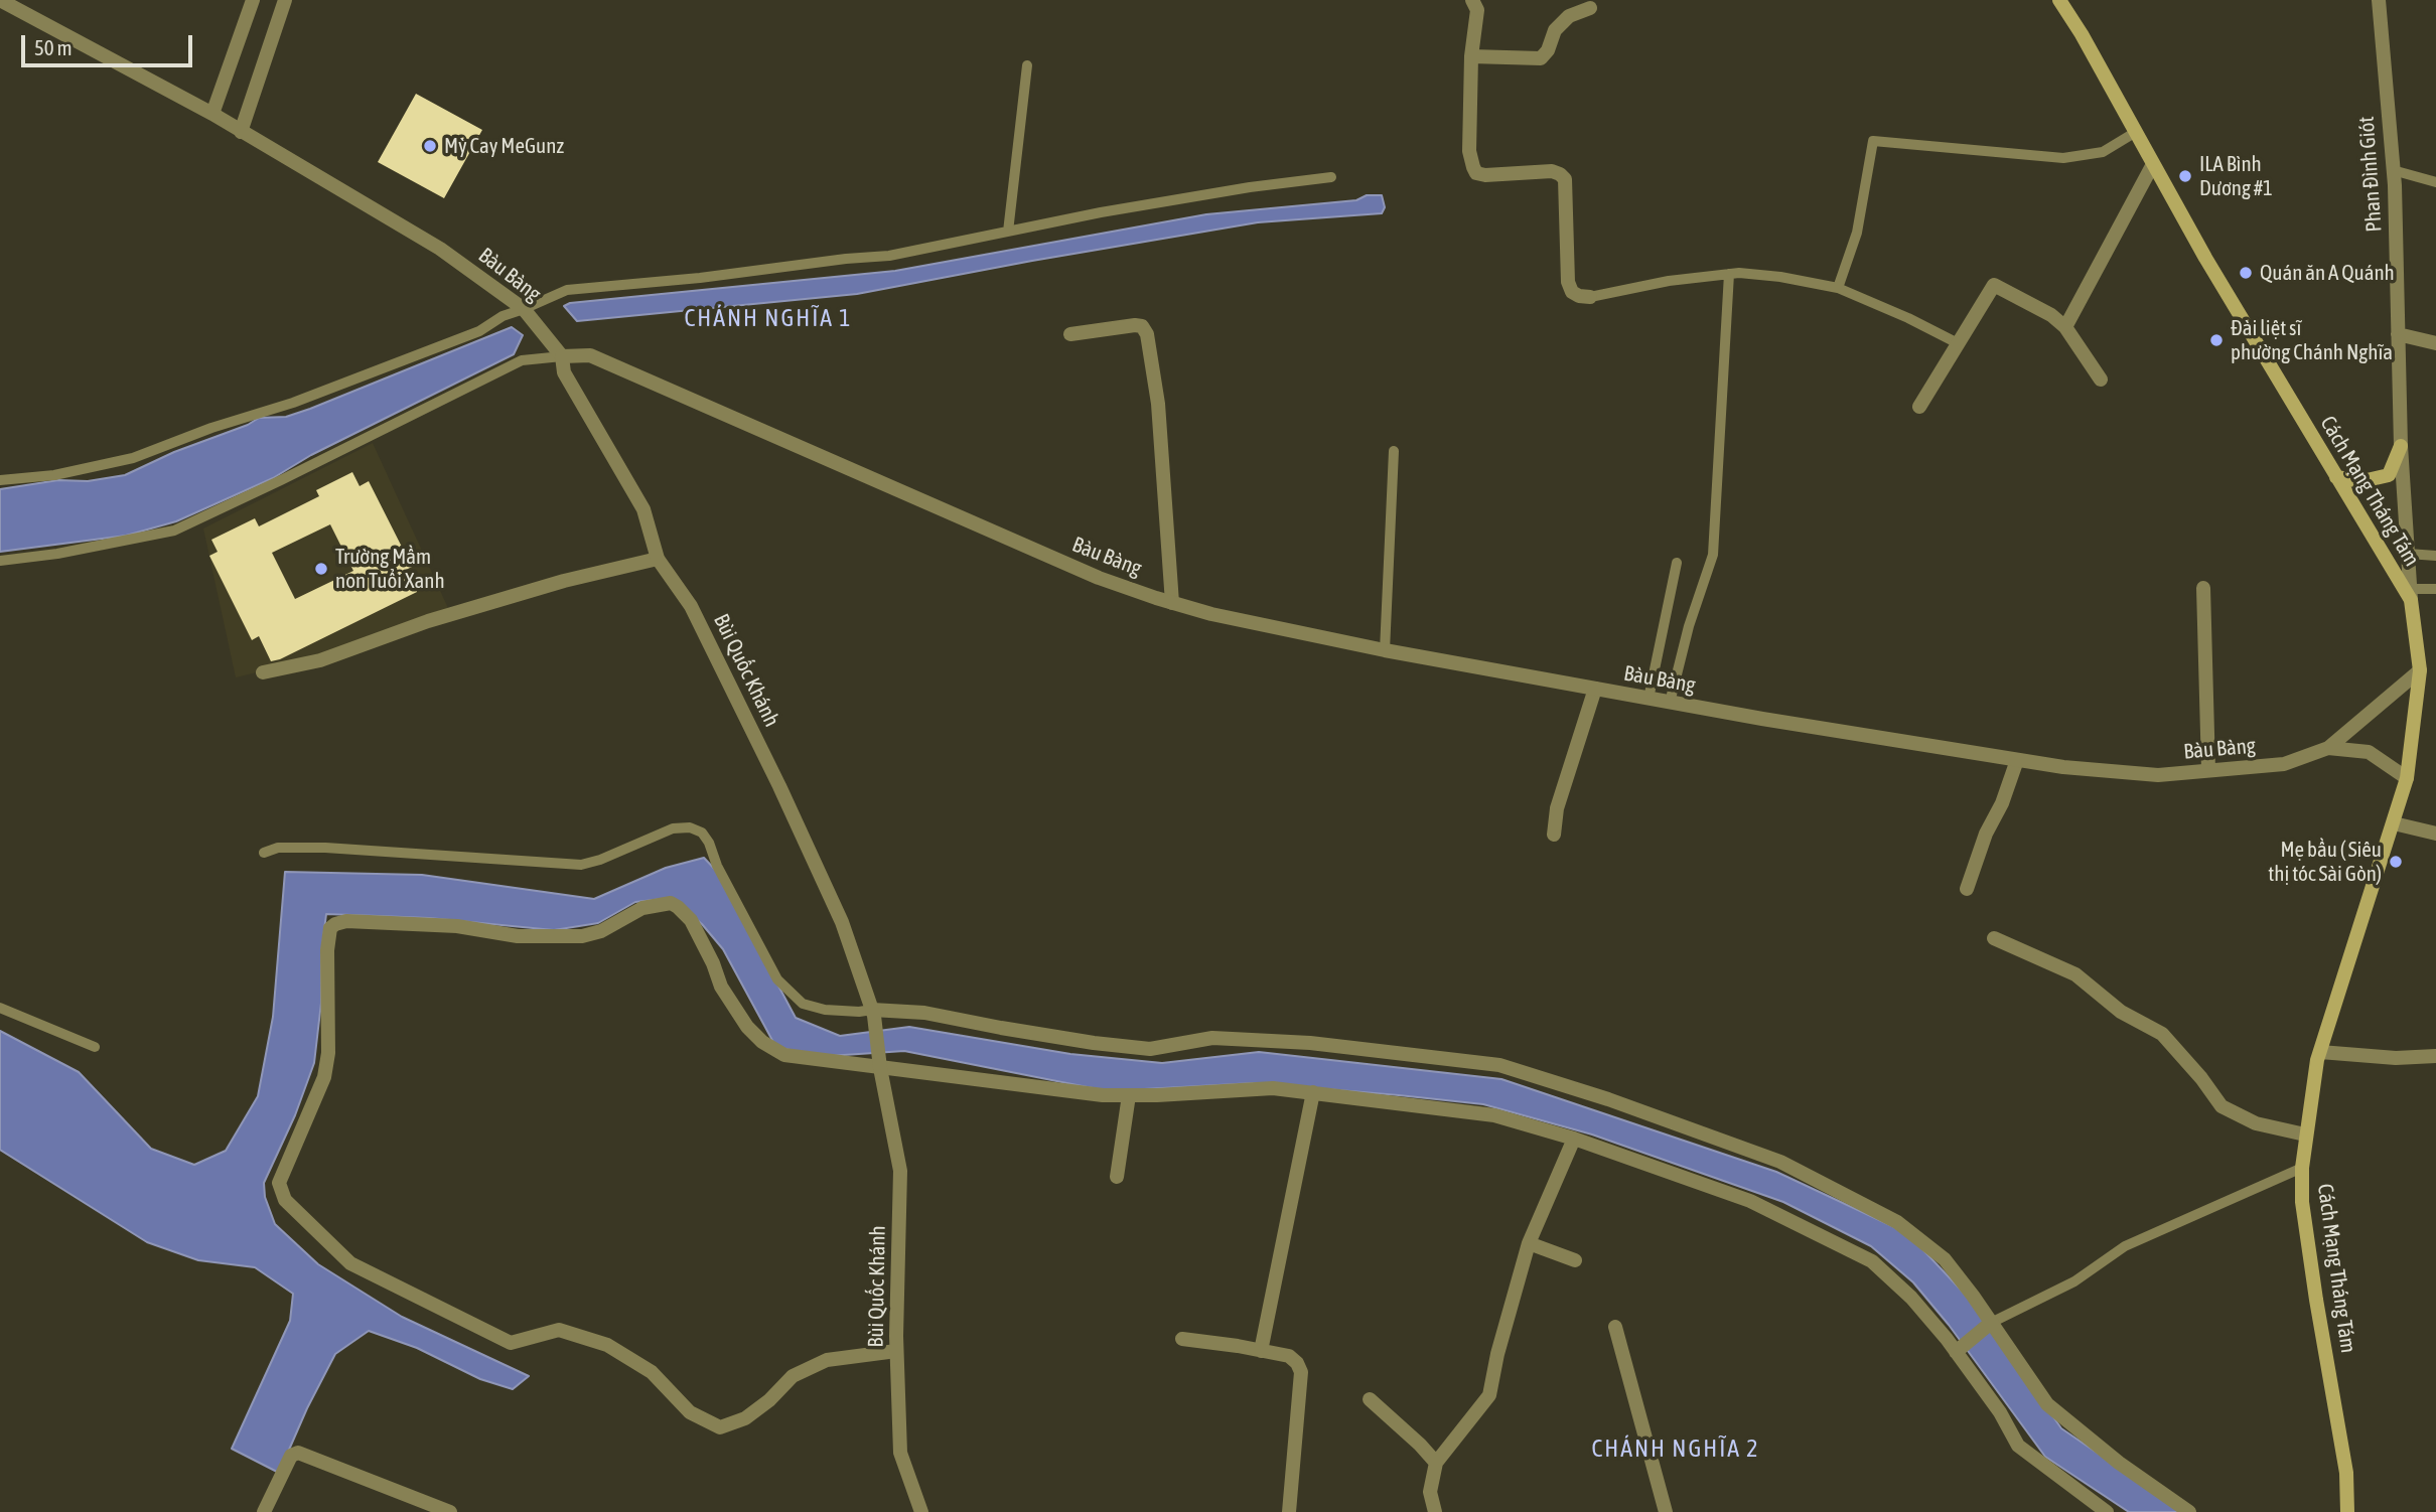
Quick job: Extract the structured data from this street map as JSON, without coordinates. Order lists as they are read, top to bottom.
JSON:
{
  "streets": {
    "main road": ["Cách Mạng Tháng Tám"],
    "street": ["Phan Đình Giót", "Bàu Bàng", "Bùi Quốc Khánh"]
  },
  "crossings": [
    ["Phan Đình Giót", "Cách Mạng Tháng Tám"],
    ["Bàu Bàng", "Bùi Quốc Khánh"]
  ],
  "districts": ["CHÁNH NGHĨA 1", "CHÁNH NGHĨA 2"],
  "places": [
    "Mỳ Cay MeGunz",
    "ILA Bình Dương #1",
    "Quán ăn A Quánh",
    "Đài liệt sĩ phường Chánh Nghĩa",
    "Trường Mầm non Tuổi Xanh",
    "Mẹ bầu ( Siêu thị tóc Sài Gòn)"
  ],
  "scale_bar": "50 m"
}
